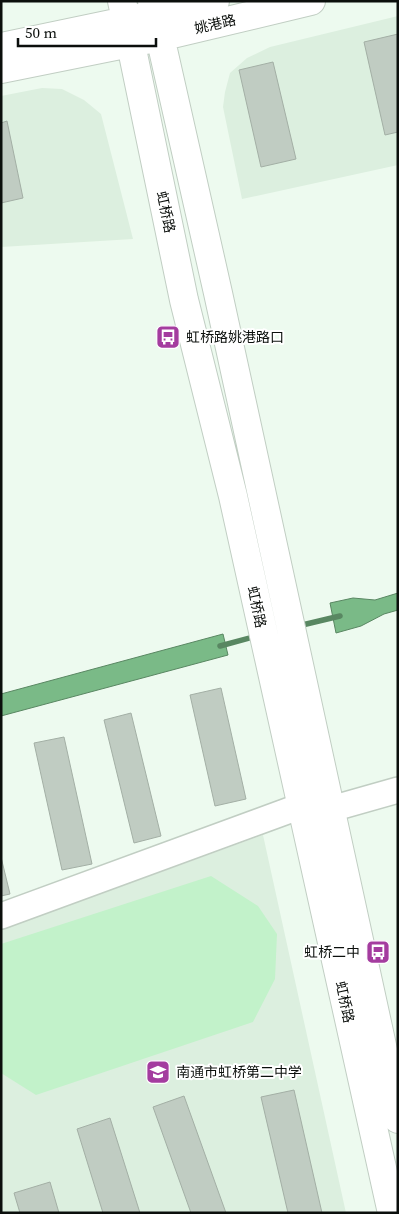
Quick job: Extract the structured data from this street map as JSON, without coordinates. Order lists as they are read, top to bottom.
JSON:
{
  "streets": {
    "main road": ["姚港路", "虹桥路"]
  },
  "crossings": [
    ["姚港路", "虹桥路"]
  ],
  "places": {
    "bus stop": ["虹桥路姚港路口", "虹桥二中"],
    "school or university": ["南通市虹桥第二中学"]
  },
  "scale_bar": "50 m"
}
